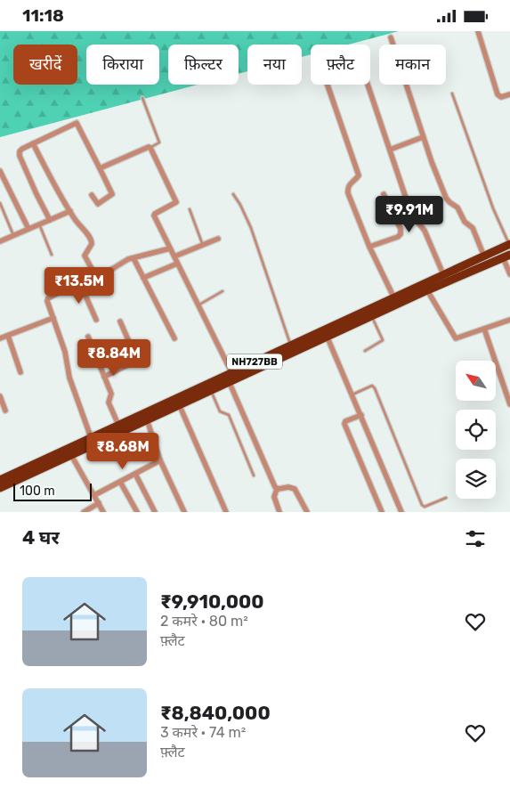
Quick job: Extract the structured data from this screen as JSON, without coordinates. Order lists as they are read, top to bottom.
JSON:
{
  "streets": {
    "highway": ["NH727BB"]
  },
  "scale_bar": "100 m",
  "north": "top left",
  "page": {
    "status": "11:18",
    "chip": [
      "खरीदें",
      "किराया",
      "फ़िल्टर",
      "नया",
      "फ़्लैट",
      "मकान"
    ],
    "price": [
      "₹9.91M",
      "₹13.5M",
      "₹8.84M",
      "₹8.68M"
    ],
    "scale": "100 m",
    "heading": "4 घर",
    "list": [
      {
        "name": "₹9,910,000",
        "note": "2 कमरे · 80 m² · फ़्लैट"
      },
      {
        "name": "₹8,840,000",
        "note": "3 कमरे · 74 m² · फ़्लैट"
      }
    ]
  }
}
